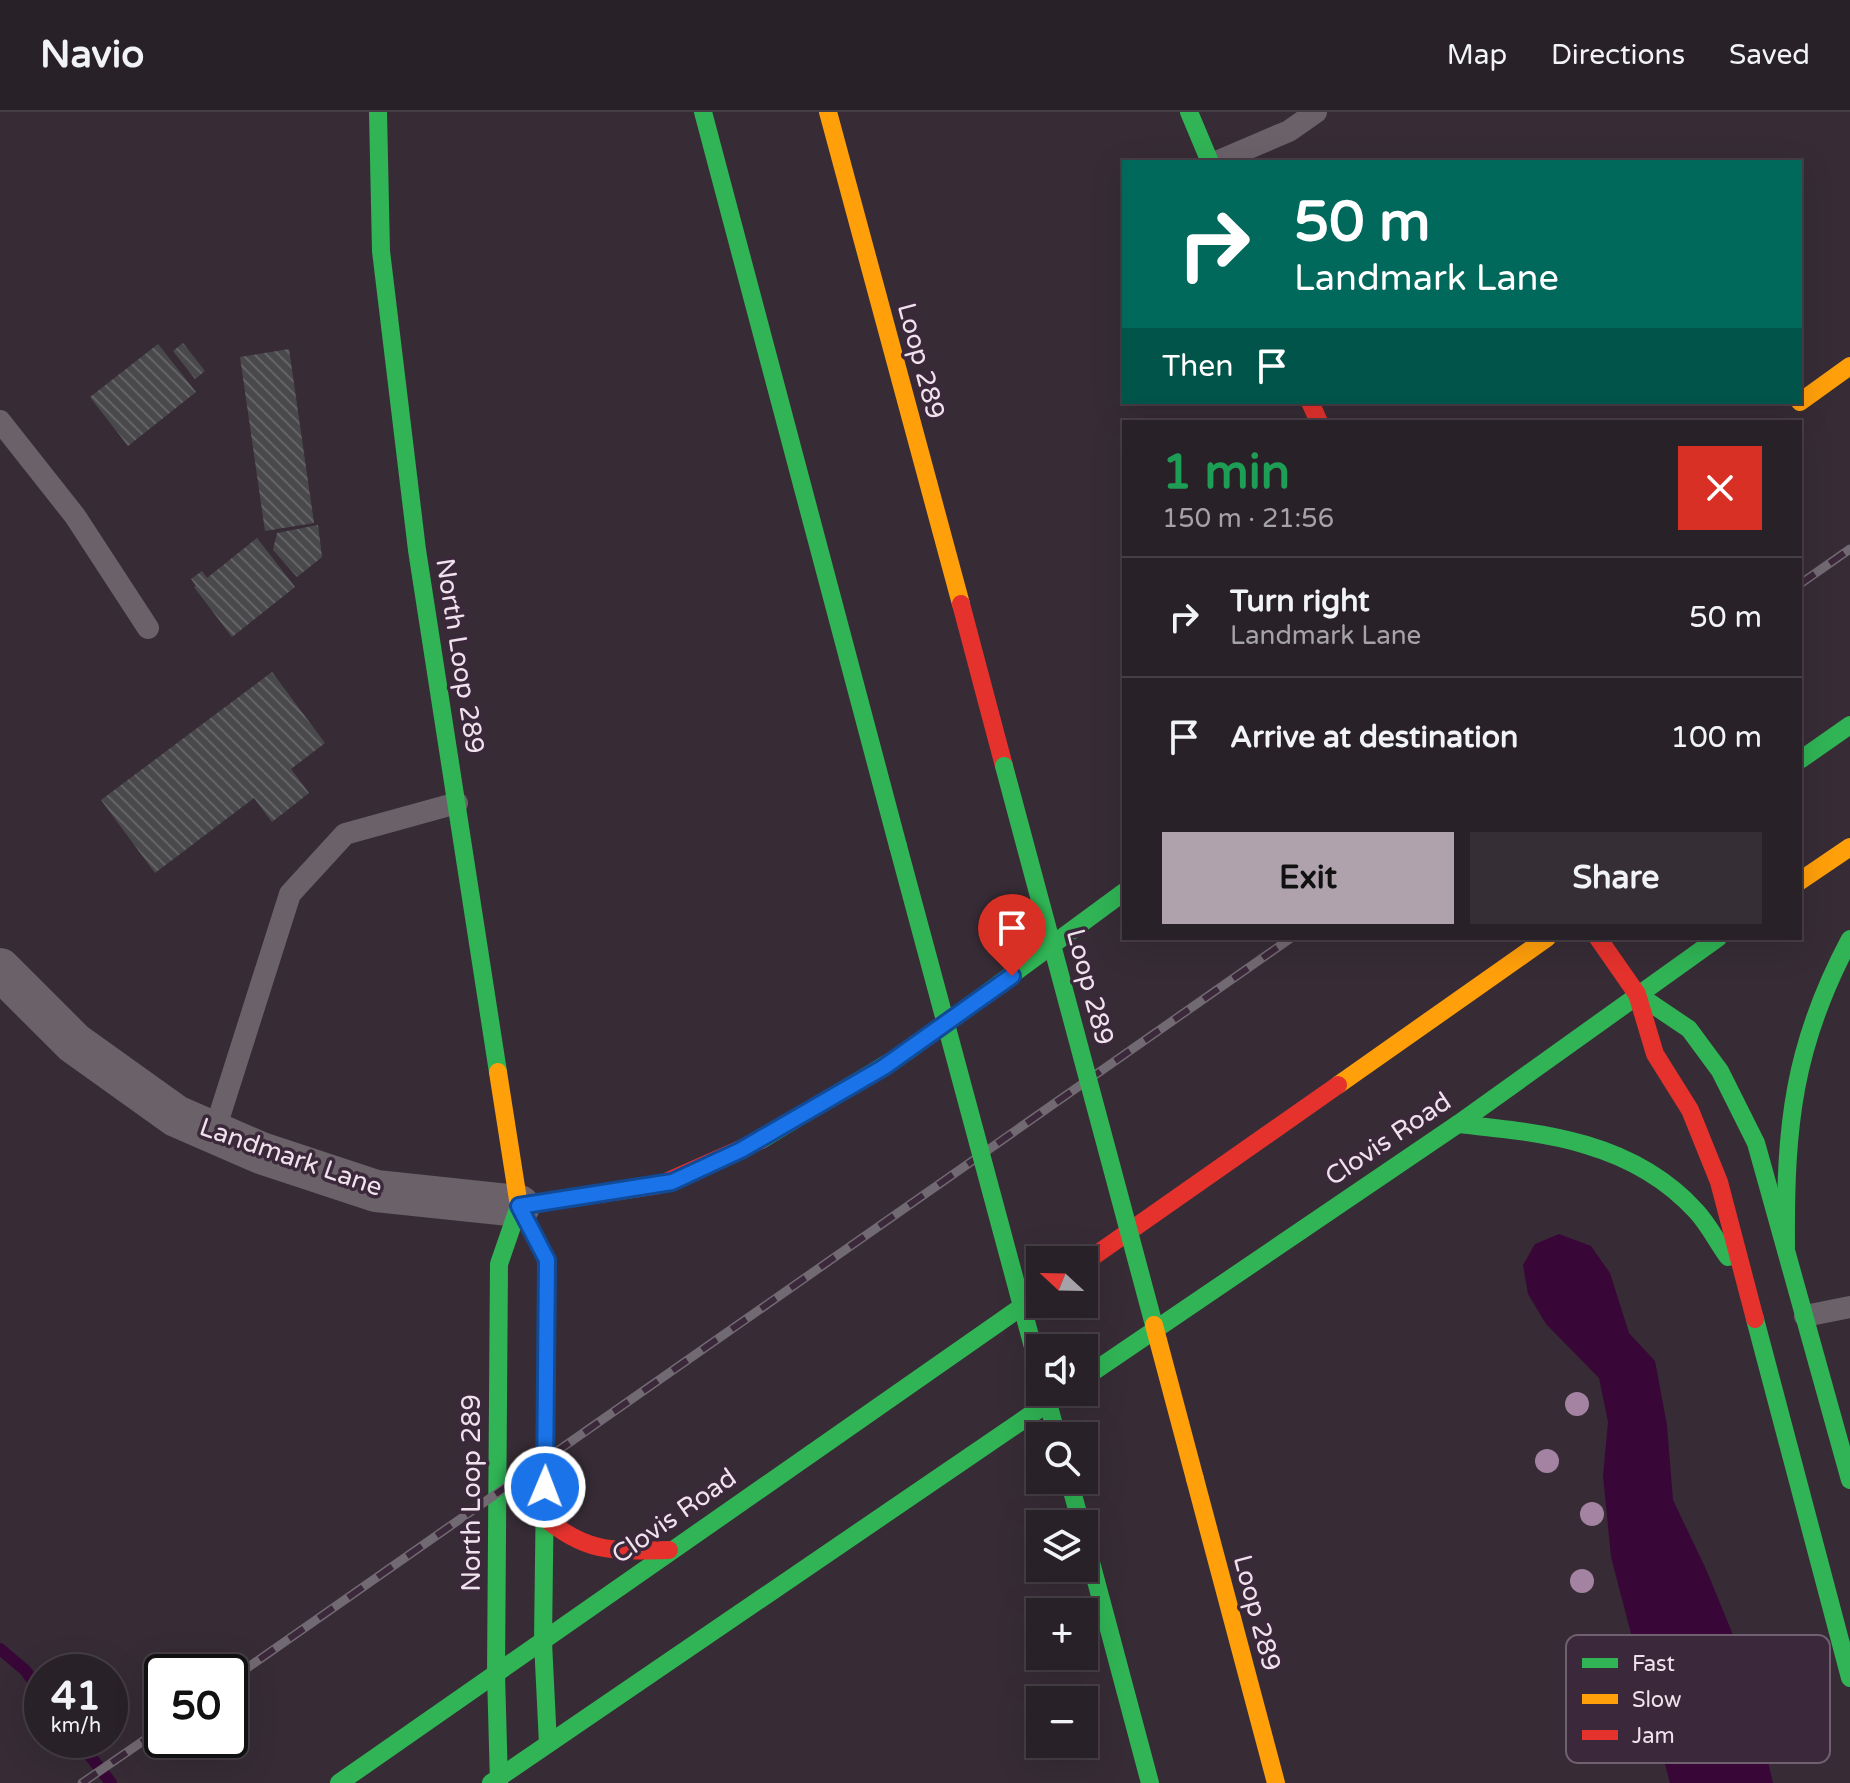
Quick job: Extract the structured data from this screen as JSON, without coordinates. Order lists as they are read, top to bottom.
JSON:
{
  "streets": {
    "main road": [
      "Loop 289",
      "North Loop 289",
      "Clovis Road",
      "Landmark Lane"
    ]
  },
  "crossings": [
    ["North Loop 289", "Clovis Road"],
    ["North Loop 289", "Landmark Lane"]
  ],
  "legend": ["Fast", "Slow", "Jam"],
  "north": "left",
  "page": {
    "header": "Navio",
    "nav": ["Map", "Directions", "Saved"],
    "turn": ["50 m", "Landmark Lane"],
    "then": "Then",
    "heading": ["1 min", "150 m · 21:56"],
    "list": [
      {
        "name": "Turn right",
        "note": "Landmark Lane",
        "value": "50 m"
      },
      {
        "name": "Arrive at destination",
        "value": "100 m"
      }
    ],
    "buttons": ["Exit", "Share"],
    "map_buttons": ["+", "−"],
    "speed": "41 km/h",
    "limit": "50"
  }
}
